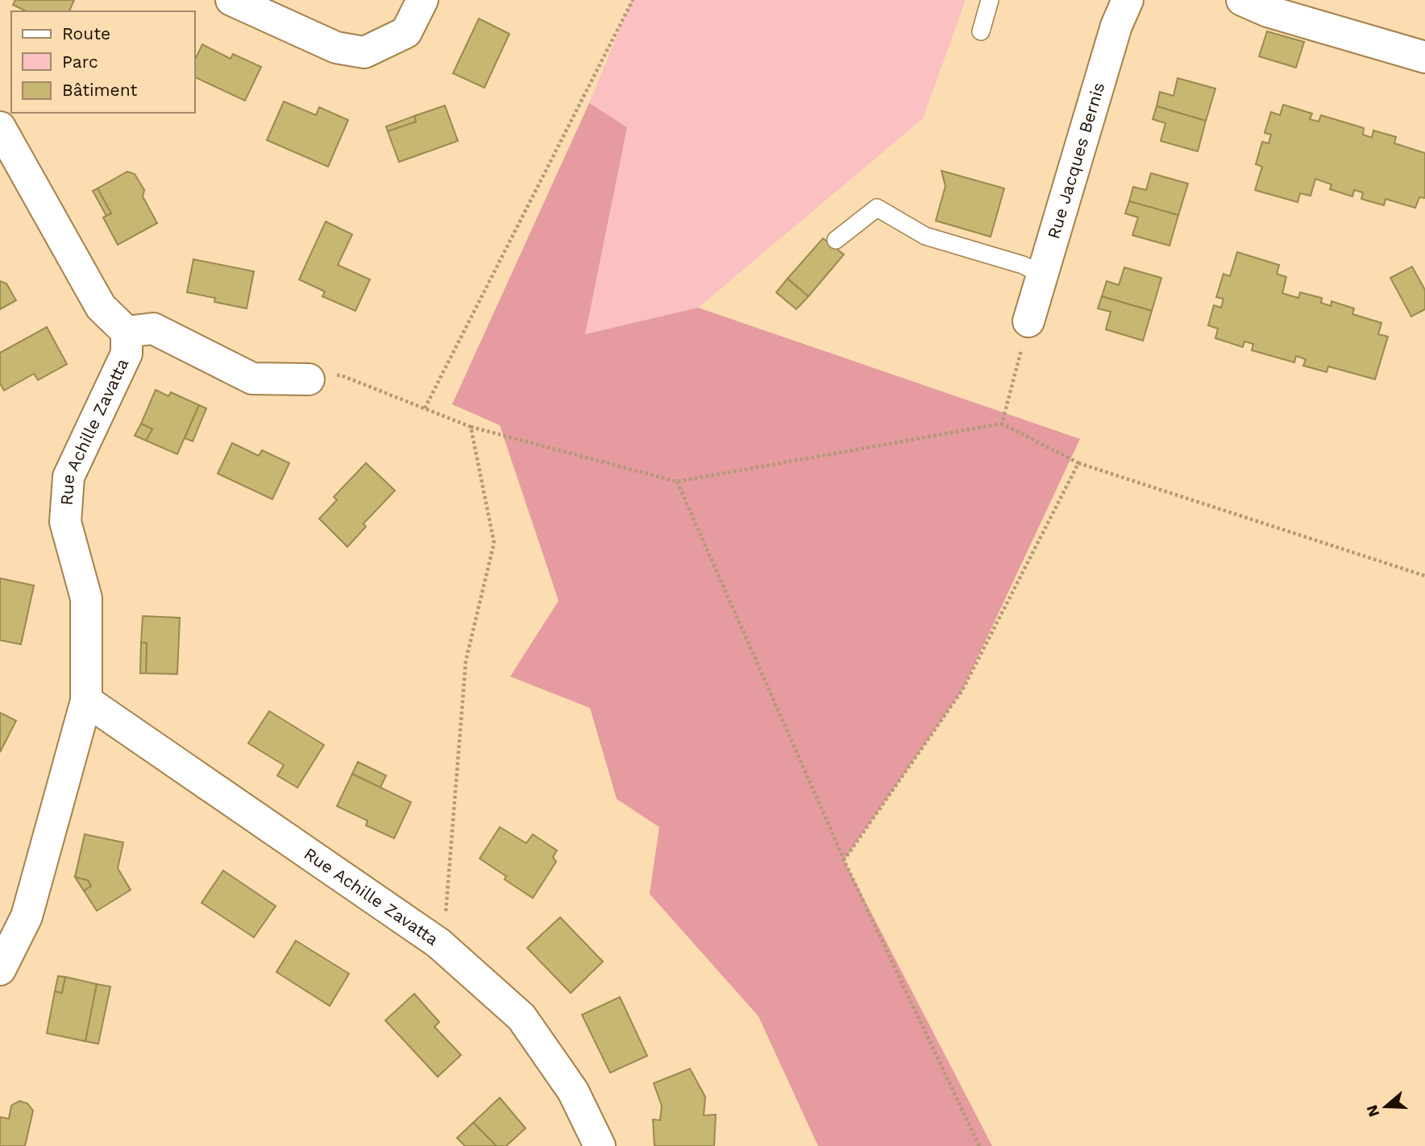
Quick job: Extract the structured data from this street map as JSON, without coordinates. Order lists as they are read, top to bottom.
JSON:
{
  "streets": {
    "street": ["Rue Jacques Bernis", "Rue Achille Zavatta"]
  },
  "legend": ["Route", "Parc", "Bâtiment"],
  "north": "left"
}
